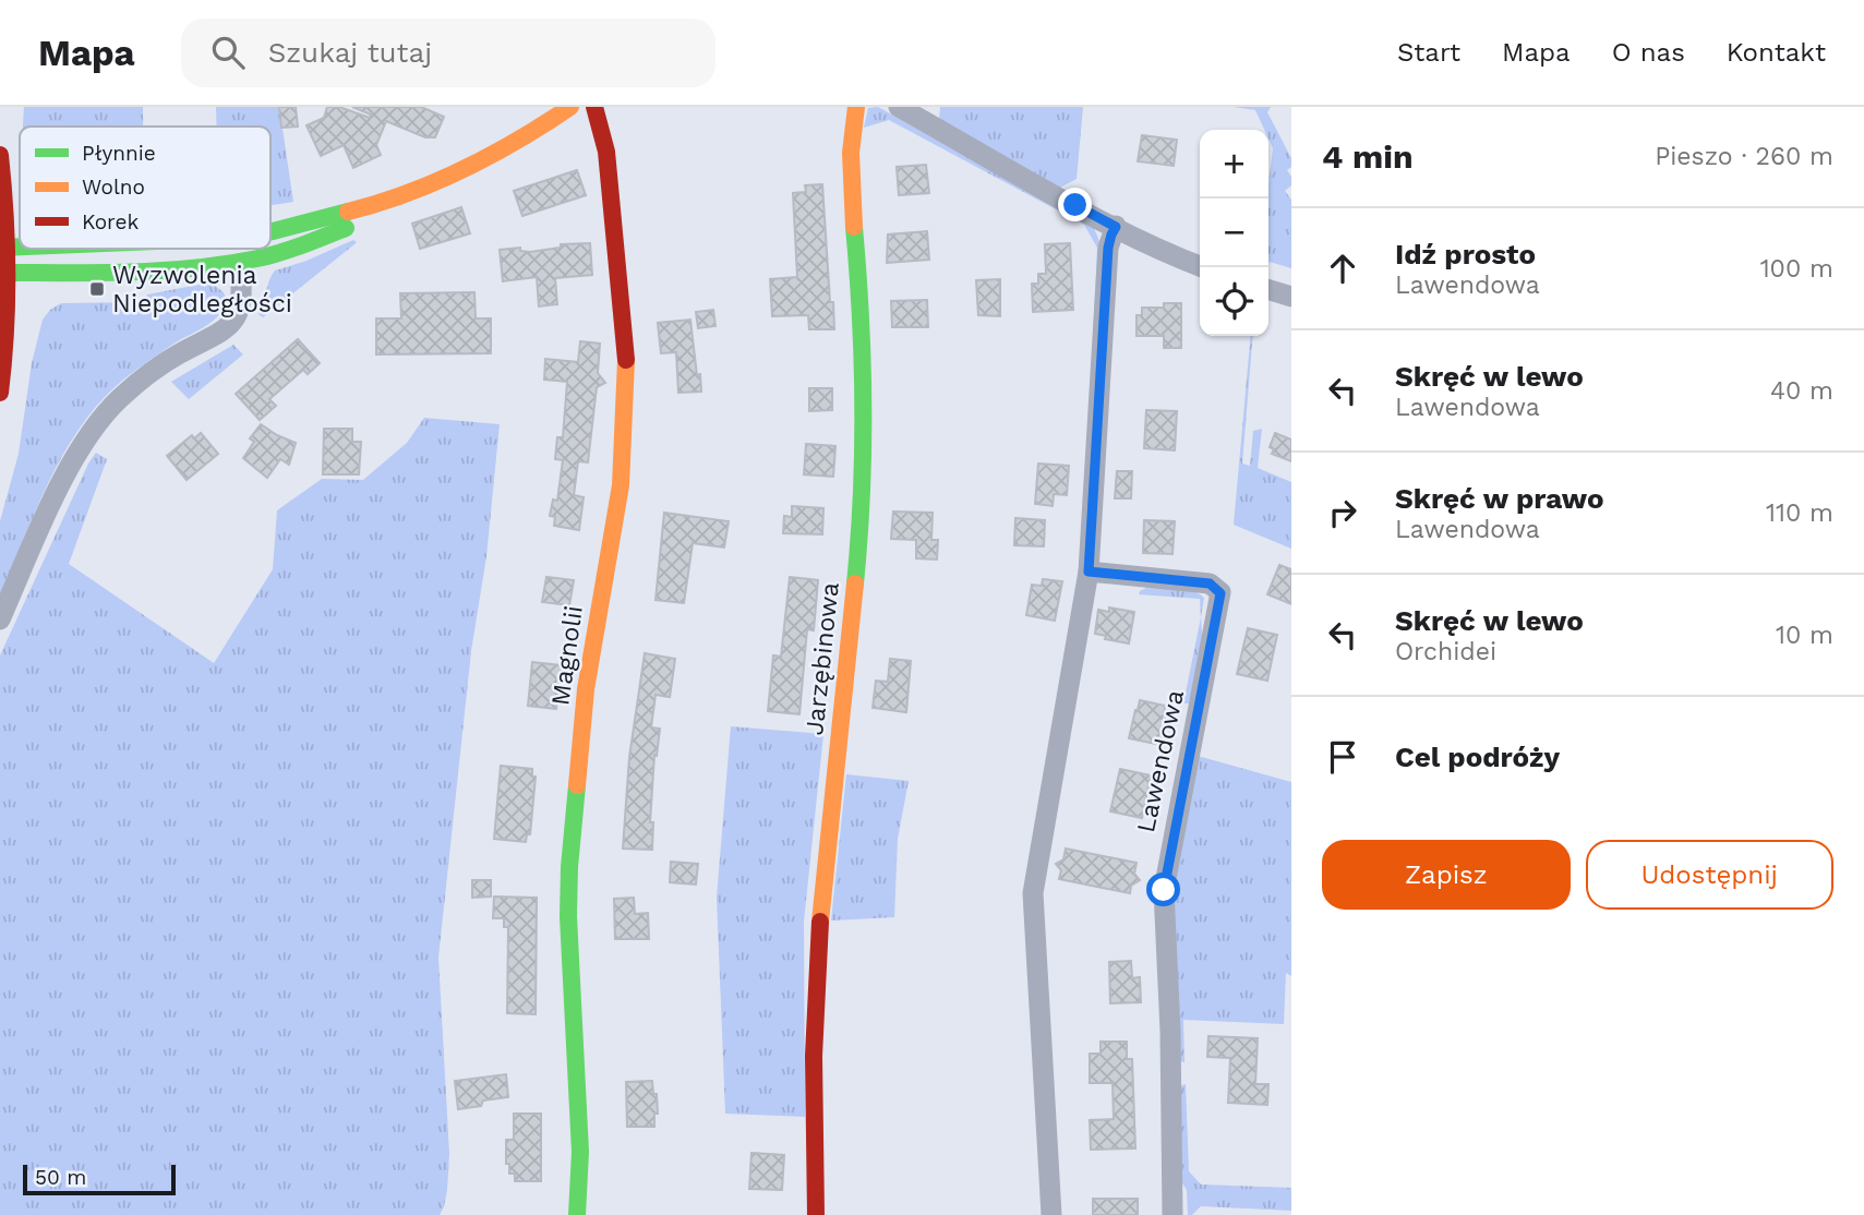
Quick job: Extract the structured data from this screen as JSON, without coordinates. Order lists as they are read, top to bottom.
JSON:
{
  "streets": {
    "street": ["Magnolii", "Jarzębinowa", "Lawendowa"]
  },
  "places": {
    "transit": ["Wyzwolenia Niepodległości"]
  },
  "legend": ["Płynnie", "Wolno", "Korek"],
  "scale_bar": "50 m",
  "page": {
    "header": "Mapa",
    "search": "Szukaj tutaj",
    "nav": [
      "Start",
      "Mapa",
      "O nas",
      "Kontakt"
    ],
    "heading": ["4 min", "Pieszo · 260 m"],
    "map_buttons": ["+", "−"],
    "list": [
      ["Idź prosto", "Lawendowa", "100 m"],
      ["Skręć w lewo", "Lawendowa", "40 m"],
      ["Skręć w prawo", "Lawendowa", "110 m"],
      ["Skręć w lewo", "Orchidei", "10 m"],
      "Cel podróży"
    ],
    "buttons": ["Zapisz", "Udostępnij"],
    "scale": "50 m"
  }
}
